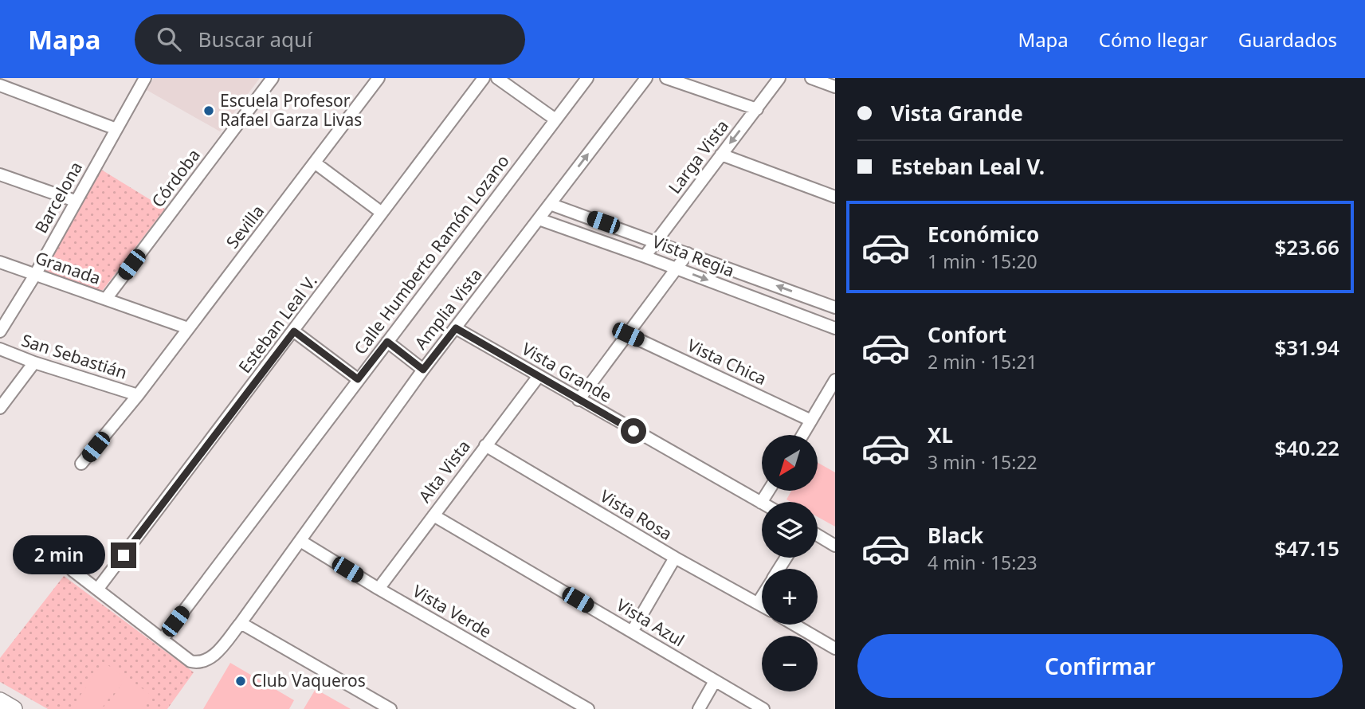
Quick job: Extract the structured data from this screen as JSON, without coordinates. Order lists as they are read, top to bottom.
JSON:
{
  "streets": {
    "street": [
      "Larga Vista",
      "Córdoba",
      "Barcelona",
      "Sevilla",
      "Calle Humberto Ramón Lozano",
      "Vista Regia",
      "Granada",
      "Amplia Vista",
      "Esteban Leal V.",
      "San Sebastián",
      "Vista Chica",
      "Vista Grande",
      "Alta Vista",
      "Vista Rosa",
      "Vista Verde",
      "Vista Azul"
    ]
  },
  "crossings": [
    ["Larga Vista", "Vista Regia"],
    ["Córdoba", "Granada"],
    ["Barcelona", "Granada"],
    ["Sevilla", "Granada"],
    ["Sevilla", "San Sebastián"],
    ["Calle Humberto Ramón Lozano", "Amplia Vista"],
    ["Vista Regia", "Amplia Vista"],
    ["Amplia Vista", "Vista Grande"],
    ["Amplia Vista", "Vista Verde"],
    ["Vista Grande", "Alta Vista"],
    ["Alta Vista", "Vista Rosa"],
    ["Alta Vista", "Vista Verde"],
    ["Alta Vista", "Vista Azul"]
  ],
  "places": ["Escuela Profesor Rafael Garza Livas", "Club Vaqueros"],
  "north": "bottom left",
  "page": {
    "header": "Mapa",
    "search": "Buscar aquí",
    "nav": ["Mapa", "Cómo llegar", "Guardados"],
    "banner": ["Vista Grande", "Esteban Leal V."],
    "list": [
      {
        "name": "Económico",
        "note": "1 min · 15:20",
        "value": "$23.66"
      },
      {
        "name": "Confort",
        "note": "2 min · 15:21",
        "value": "$31.94"
      },
      {
        "name": "XL",
        "note": "3 min · 15:22",
        "value": "$40.22"
      },
      {
        "name": "Black",
        "note": "4 min · 15:23",
        "value": "$47.15"
      }
    ],
    "map_buttons": ["+", "−"],
    "bubble": "2 min",
    "buttons": "Confirmar"
  }
}
